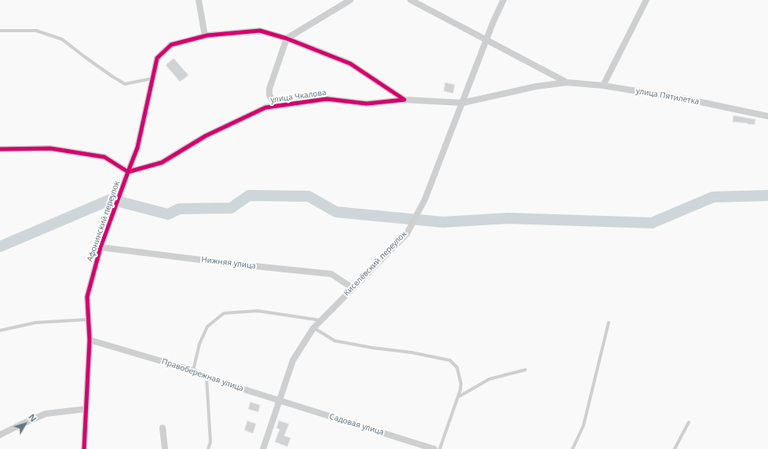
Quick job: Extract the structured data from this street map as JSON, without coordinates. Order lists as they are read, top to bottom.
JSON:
{
  "streets": {
    "street": [
      "улица Чкалова",
      "улица Пятилетка",
      "Афонинский переулок",
      "Нижняя улица",
      "Киселёвский переулок",
      "Правобережная улица",
      "Садовая улица"
    ]
  },
  "crossings": [
    ["улица Чкалова", "улица Пятилетка"],
    ["улица Чкалова", "Афонинский переулок"],
    ["улица Пятилетка", "Киселёвский переулок"],
    ["Афонинский переулок", "Нижняя улица"],
    ["Афонинский переулок", "Правобережная улица"],
    ["Нижняя улица", "Киселёвский переулок"],
    ["Киселёвский переулок", "Правобережная улица"],
    ["Киселёвский переулок", "Садовая улица"],
    ["Правобережная улица", "Садовая улица"]
  ],
  "north": "top right"
}
